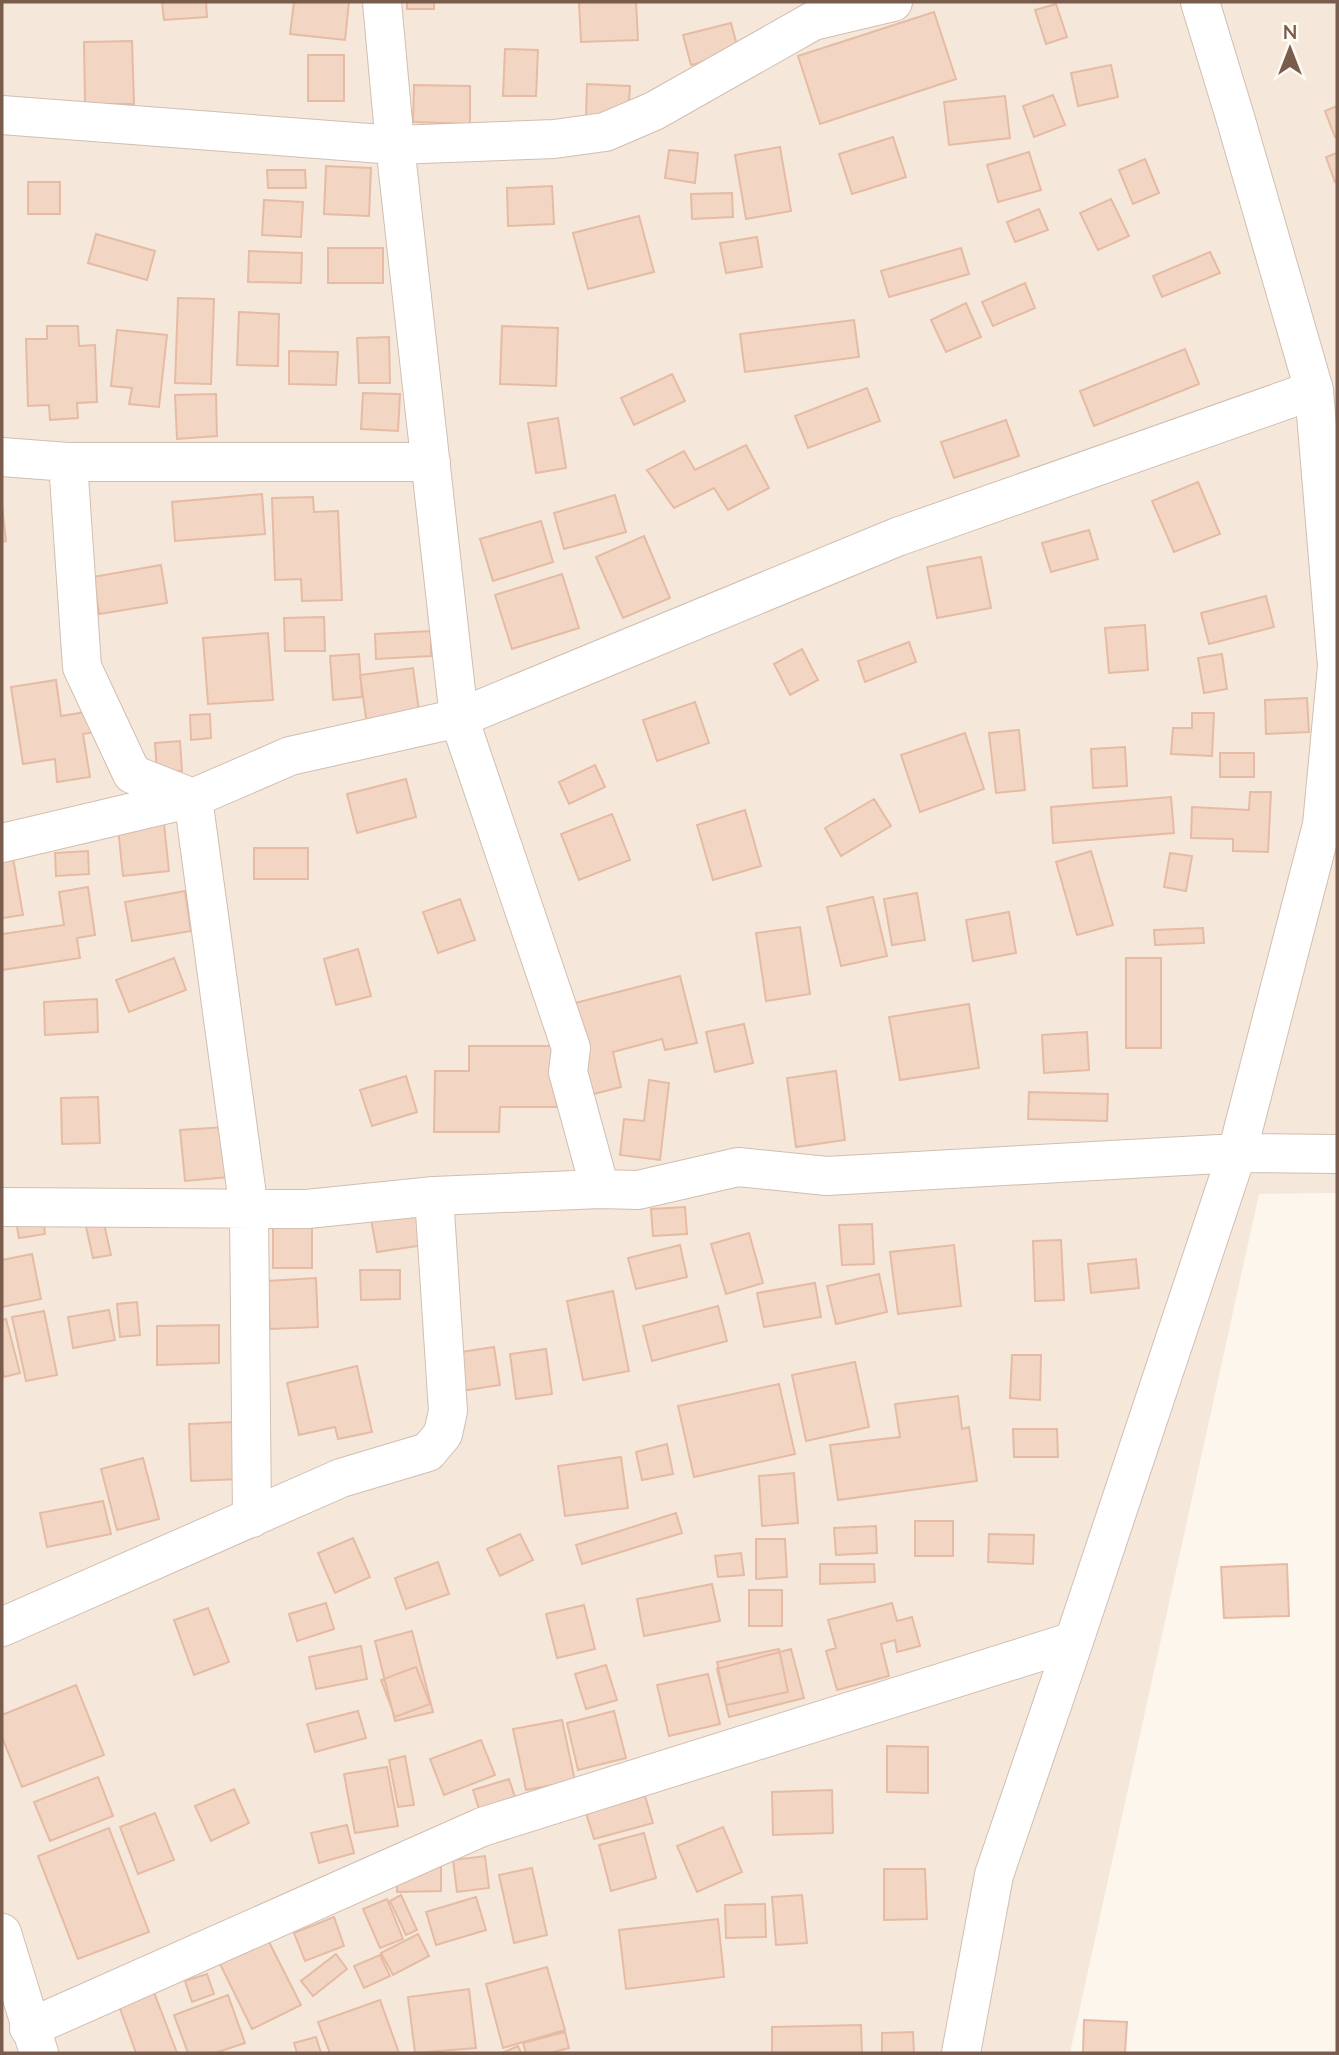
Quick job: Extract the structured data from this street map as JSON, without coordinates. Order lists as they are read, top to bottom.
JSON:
{
  "north": "top"
}
